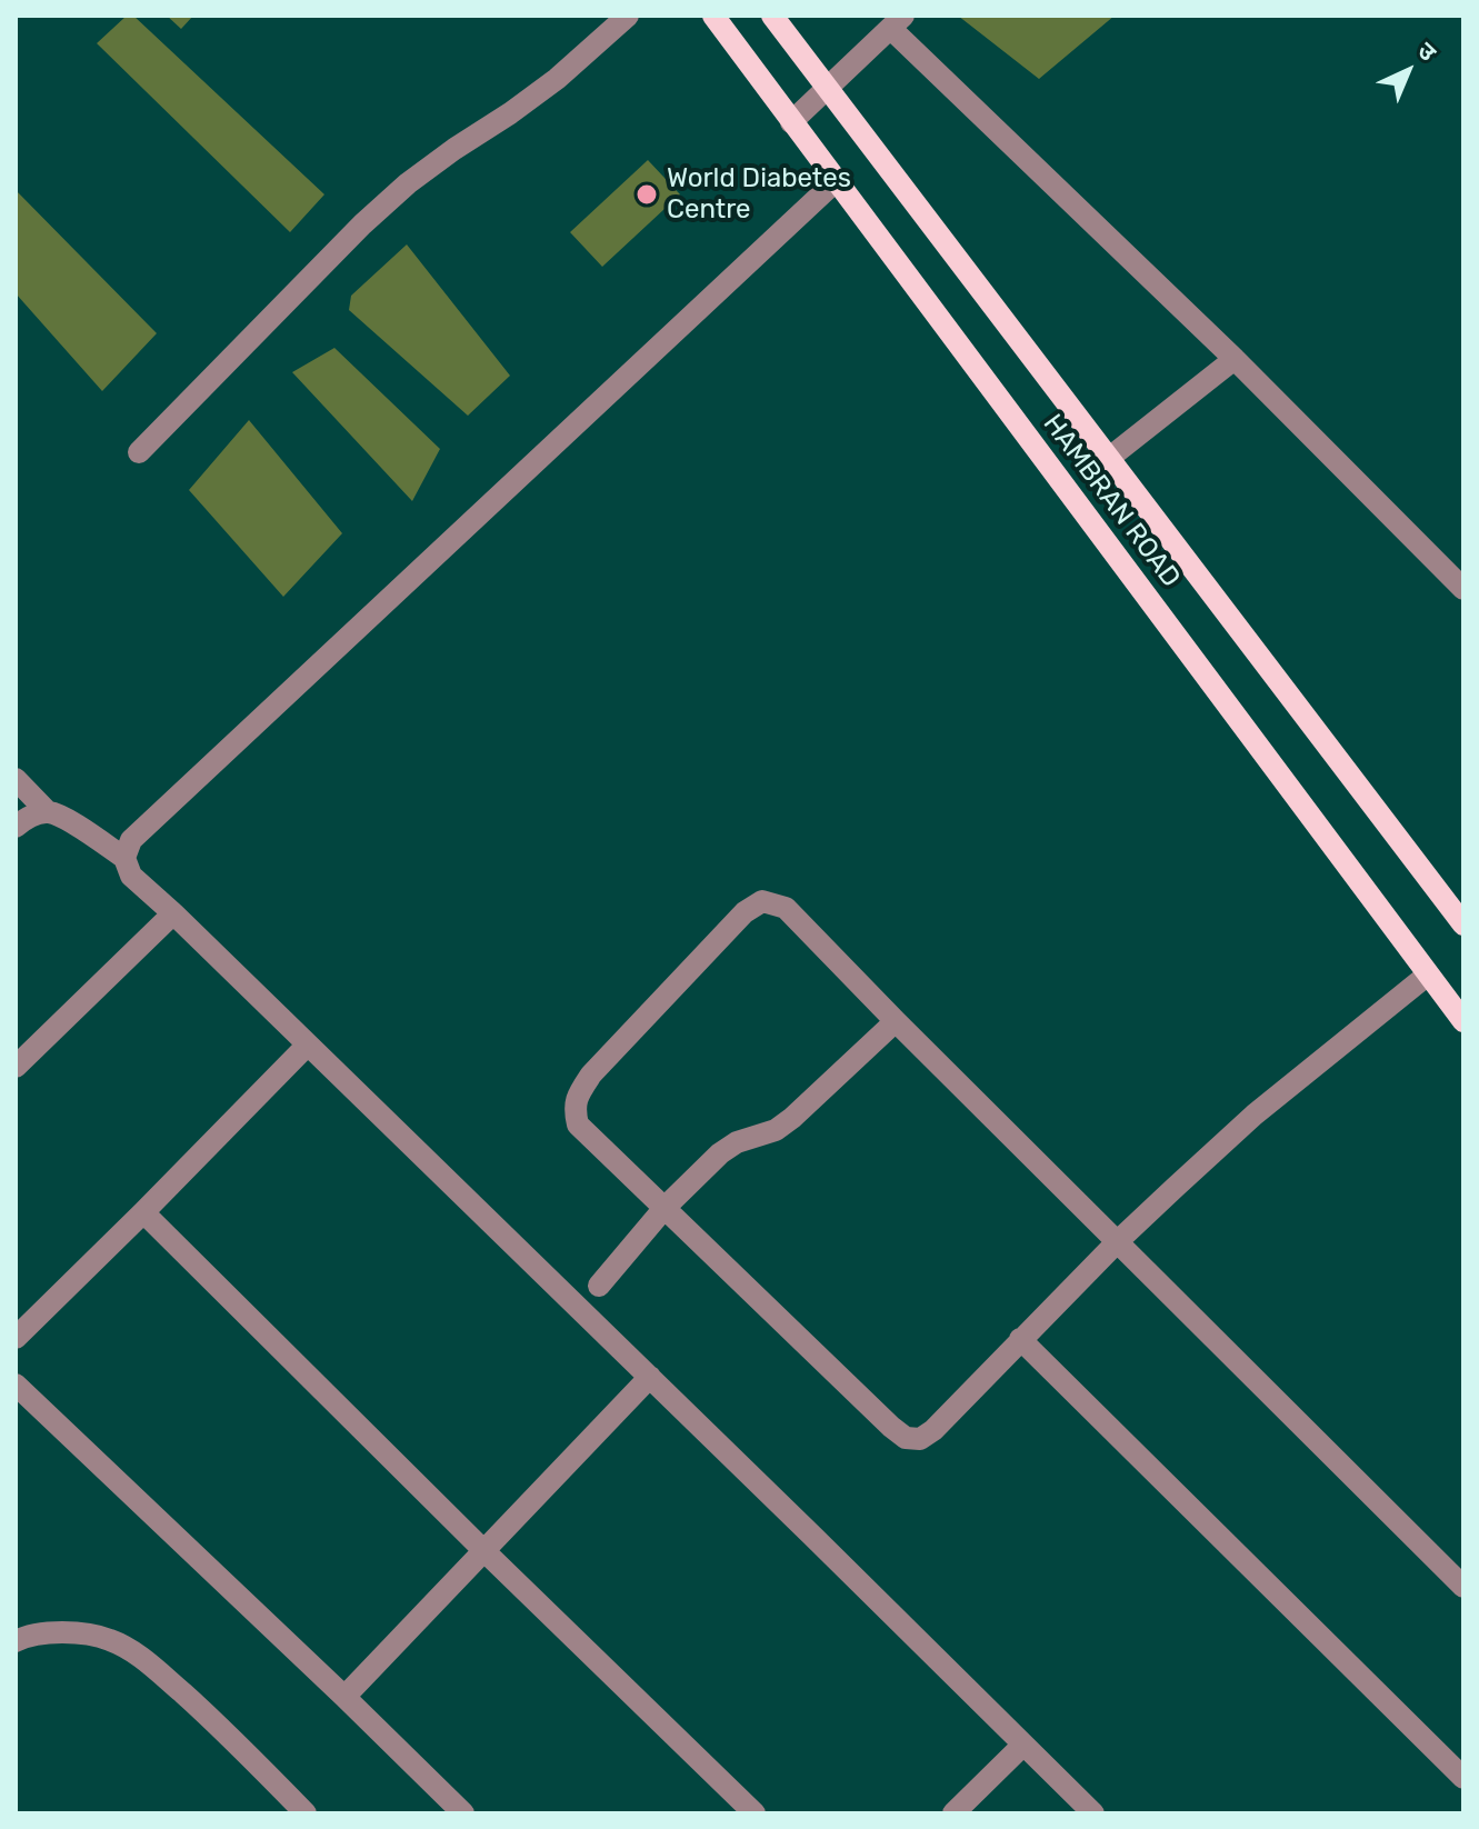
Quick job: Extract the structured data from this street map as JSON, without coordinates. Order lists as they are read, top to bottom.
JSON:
{
  "streets": {
    "main road": ["HAMBRAN ROAD"]
  },
  "places": ["World Diabetes Centre"],
  "north": "top right"
}
